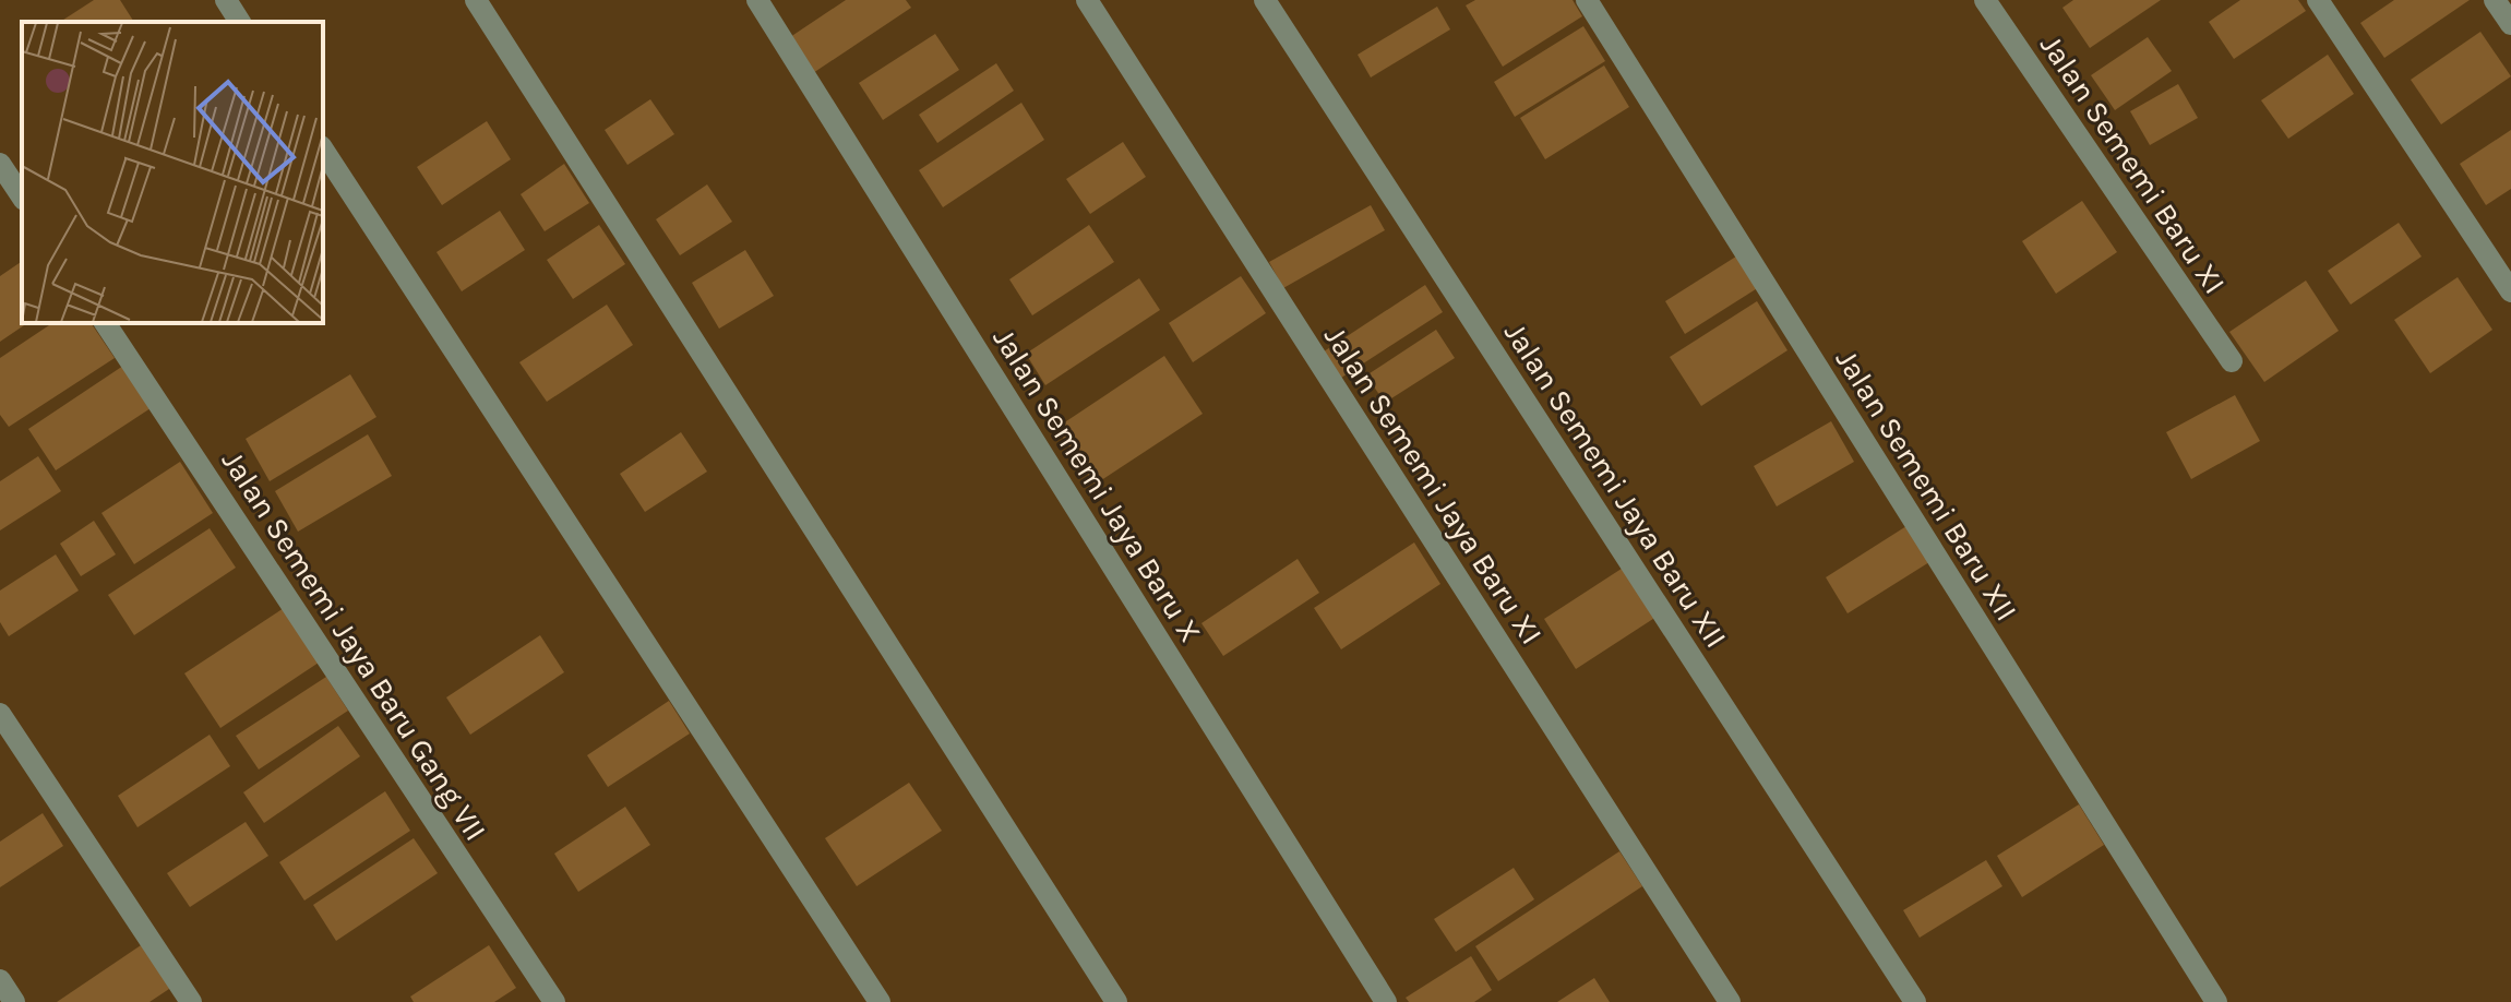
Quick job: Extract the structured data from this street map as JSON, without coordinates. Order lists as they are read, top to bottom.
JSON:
{
  "streets": {
    "street": [
      "Jalan Sememi Baru XI",
      "Jalan Sememi Jaya Baru X",
      "Jalan Sememi Jaya Baru XI",
      "Jalan Sememi Jaya Baru XII",
      "Jalan Sememi Baru XII",
      "Jalan Sememi Jaya Baru Gang VII"
    ]
  }
}
